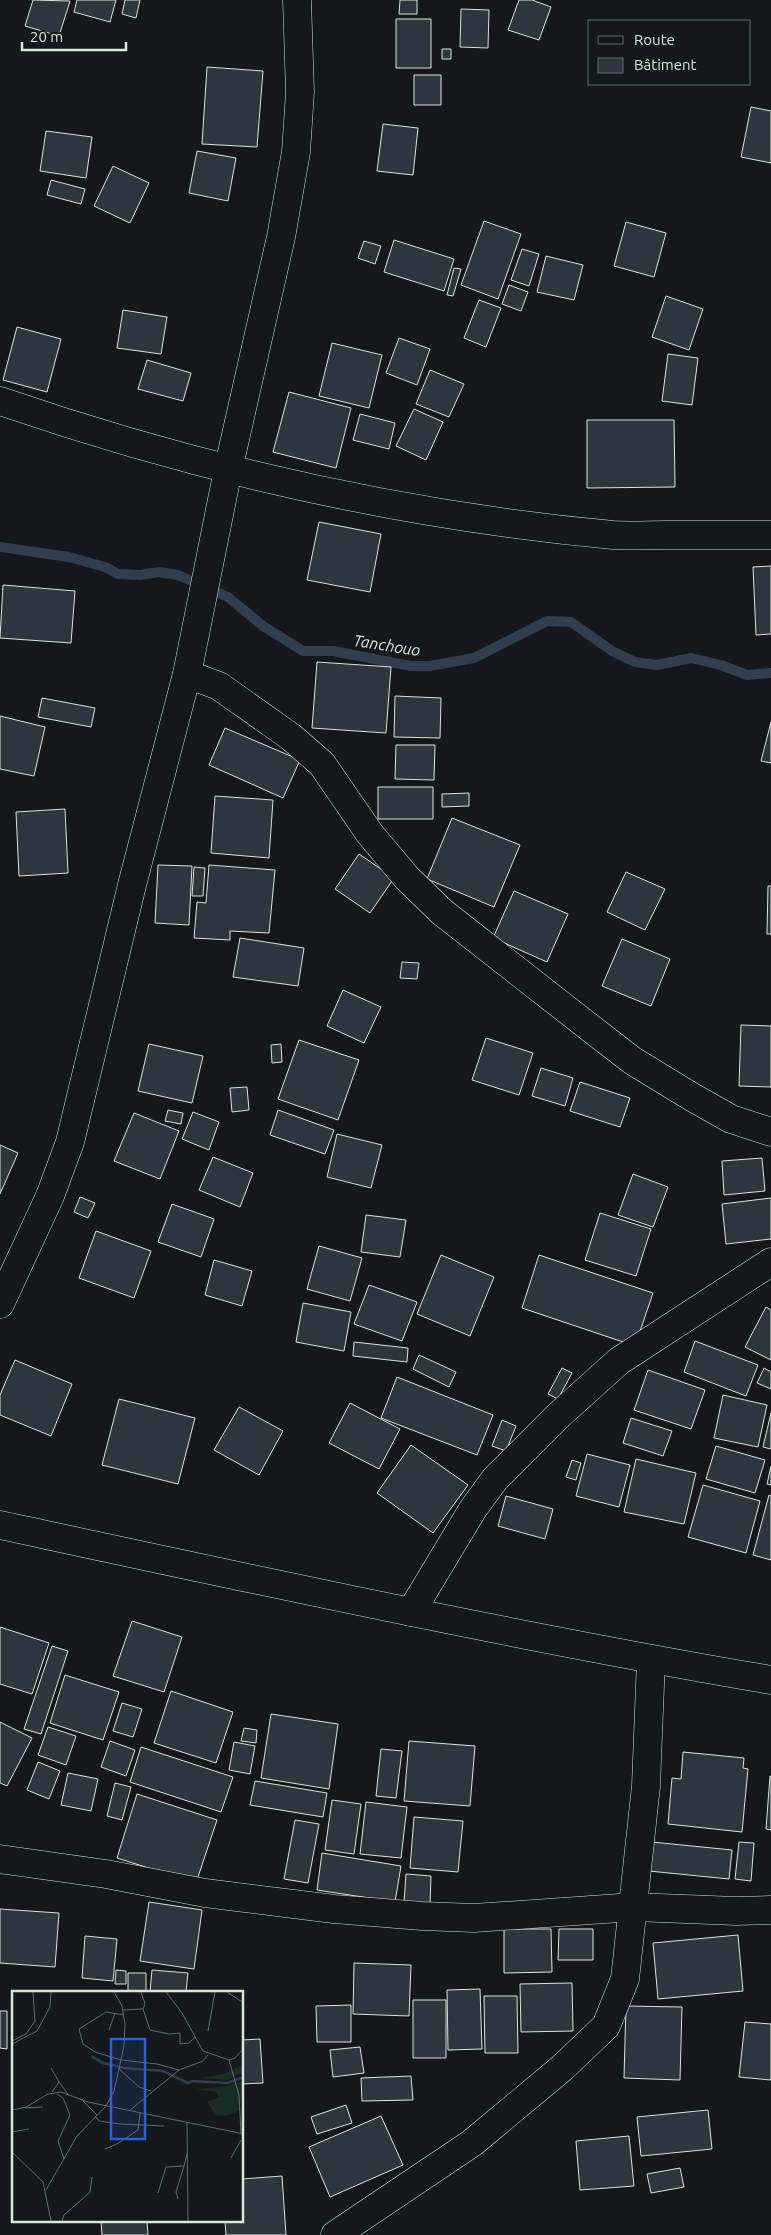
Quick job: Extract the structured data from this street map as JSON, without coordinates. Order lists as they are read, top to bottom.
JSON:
{
  "water": ["Tanchouo"],
  "legend": ["Route", "Bâtiment"],
  "scale_bar": "20 m"
}
